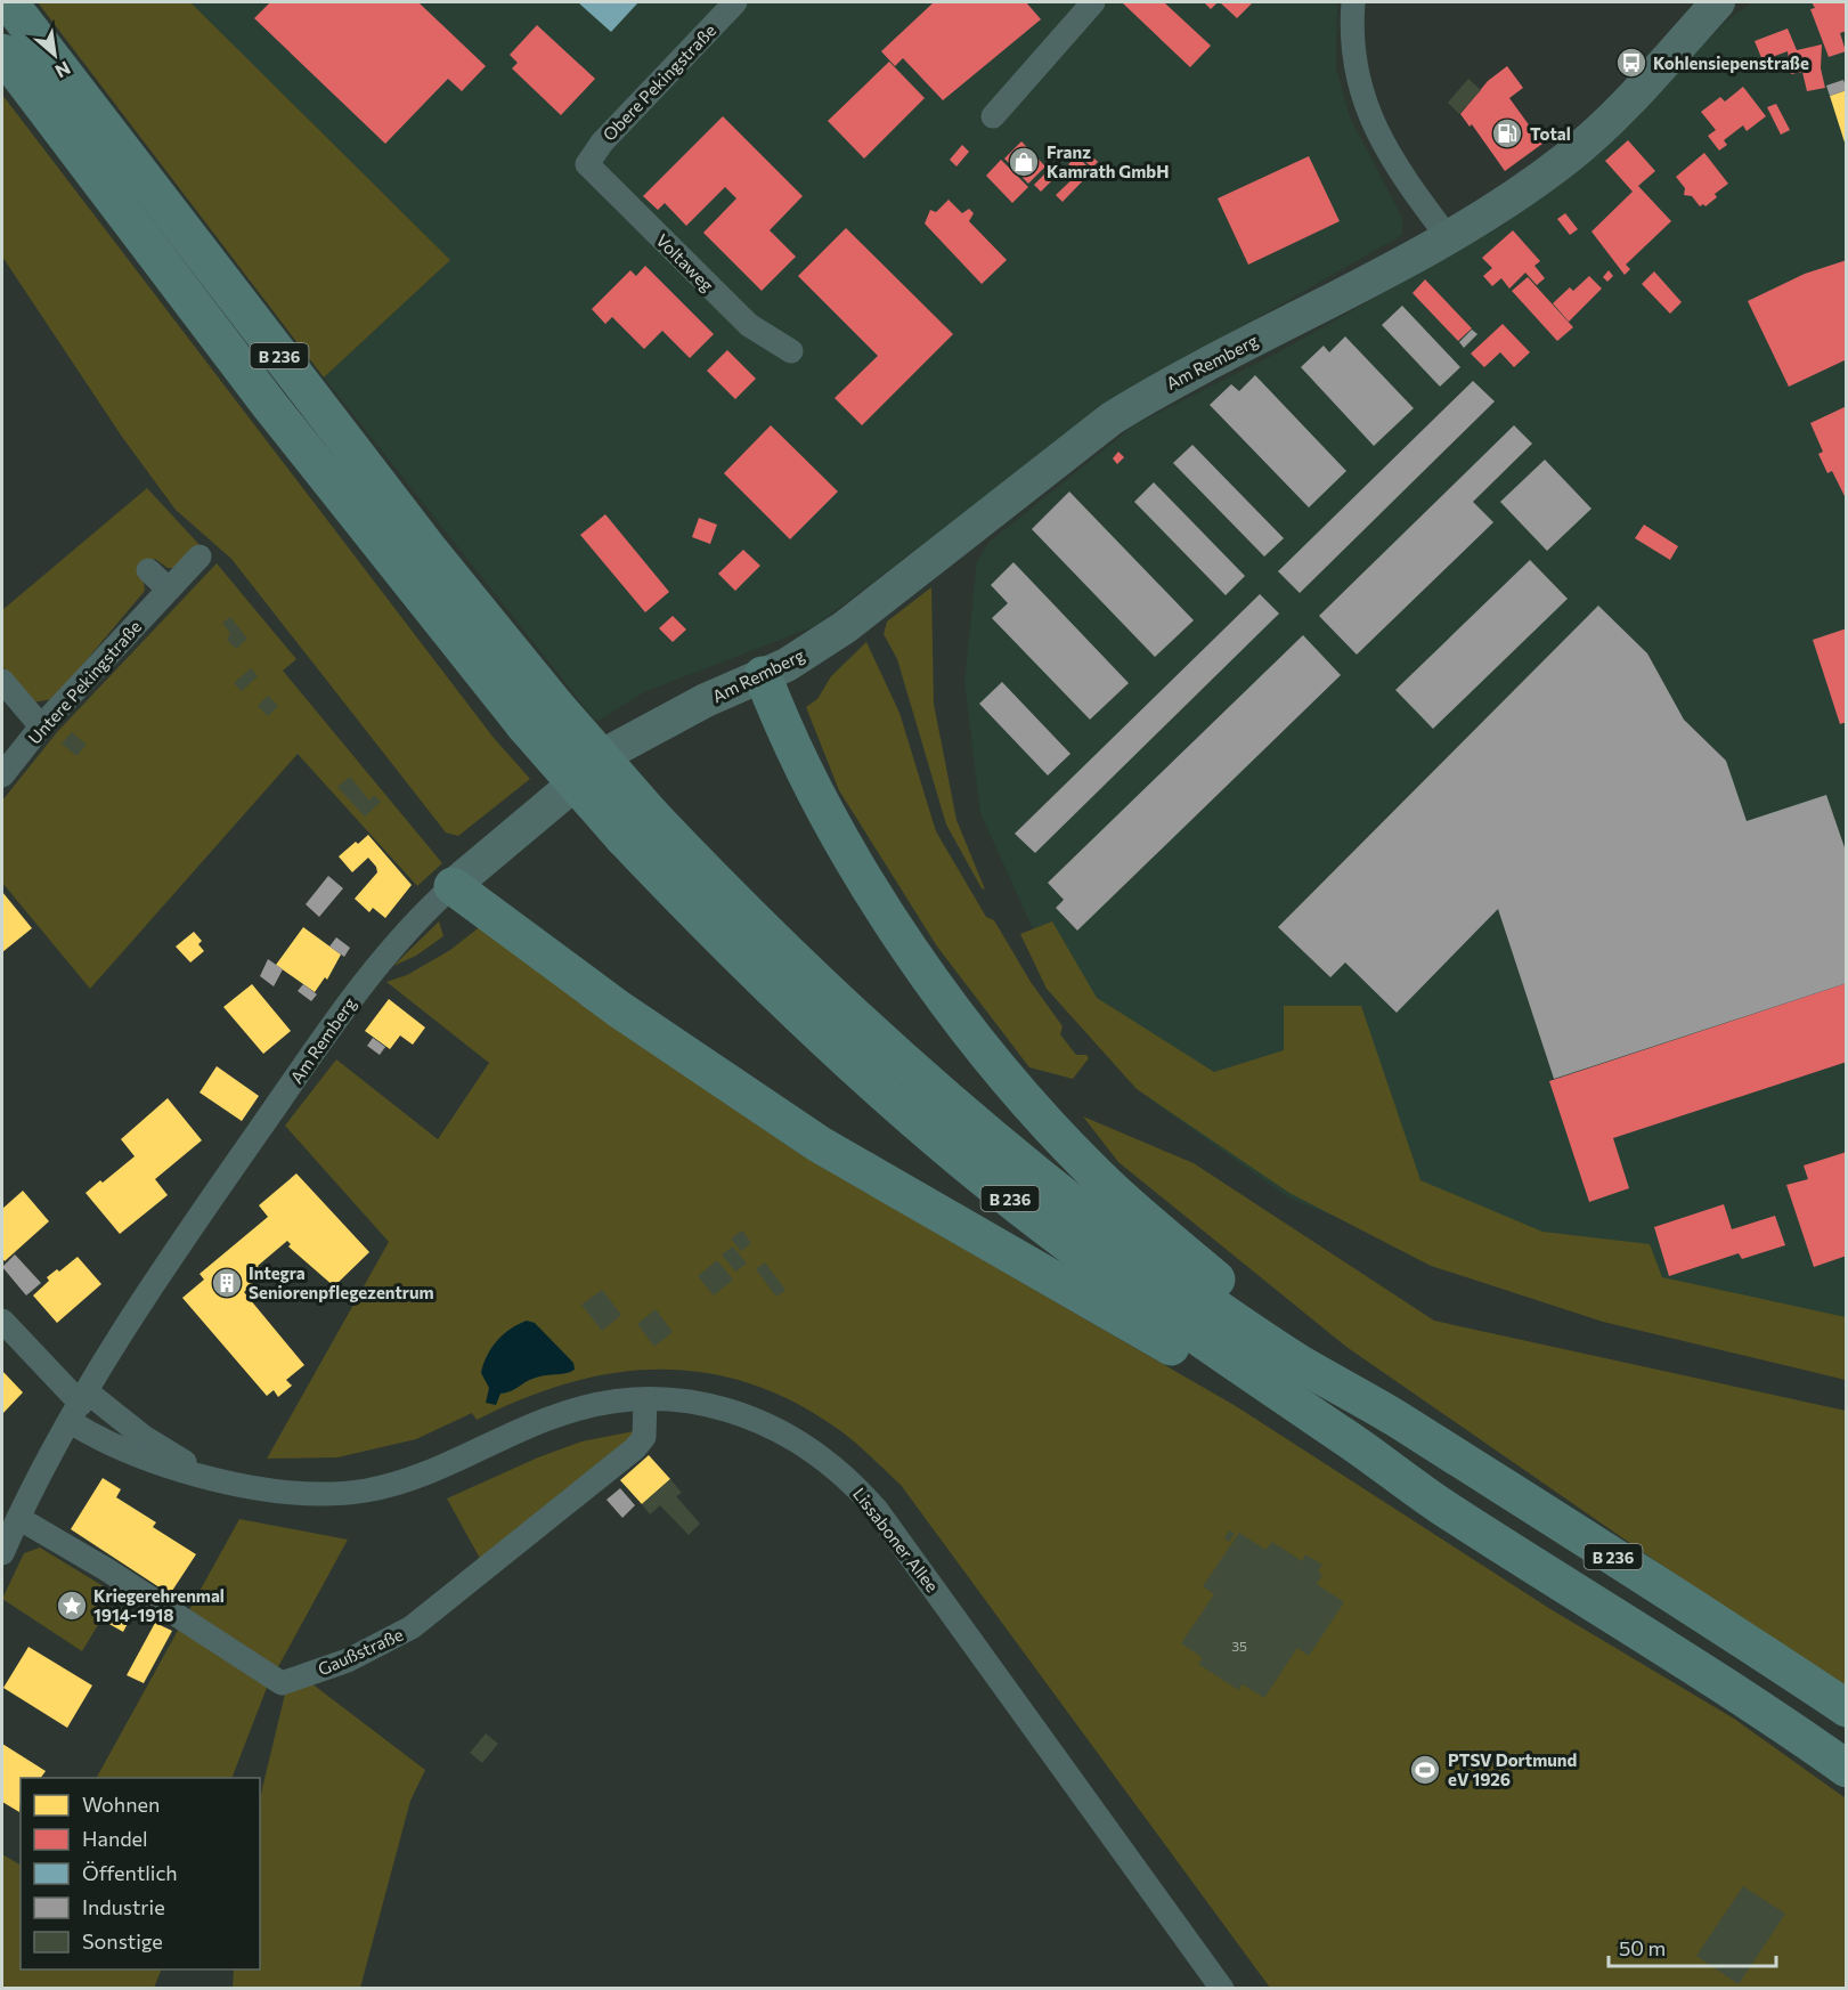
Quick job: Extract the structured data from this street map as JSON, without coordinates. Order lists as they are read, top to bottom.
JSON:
{
  "streets": {
    "highway": ["B 236"],
    "street": [
      "Obere Pekingstraße",
      "Voltaweg",
      "Am Remberg",
      "Untere Pekingstraße",
      "Lissaboner Allee",
      "Gaußstraße"
    ]
  },
  "crossings": [
    ["Obere Pekingstraße", "Voltaweg"],
    ["Am Remberg", "Lissaboner Allee"],
    ["Am Remberg", "Gaußstraße"],
    ["Lissaboner Allee", "Gaußstraße"]
  ],
  "places": {
    "bus stop": ["Kohlensiepenstraße"],
    "fuel station": ["Total"],
    "shop": ["Franz Kamrath GmbH"],
    "building": ["Integra Seniorenpflegezentrum"],
    "place": ["Kriegerehrenmal 1914-1918"],
    "sports": ["PTSV Dortmund eV 1926"]
  },
  "house_numbers": ["35"],
  "legend": [
    "Wohnen",
    "Handel",
    "Öffentlich",
    "Industrie",
    "Sonstige"
  ],
  "scale_bar": "50 m",
  "north": "bottom right"
}
